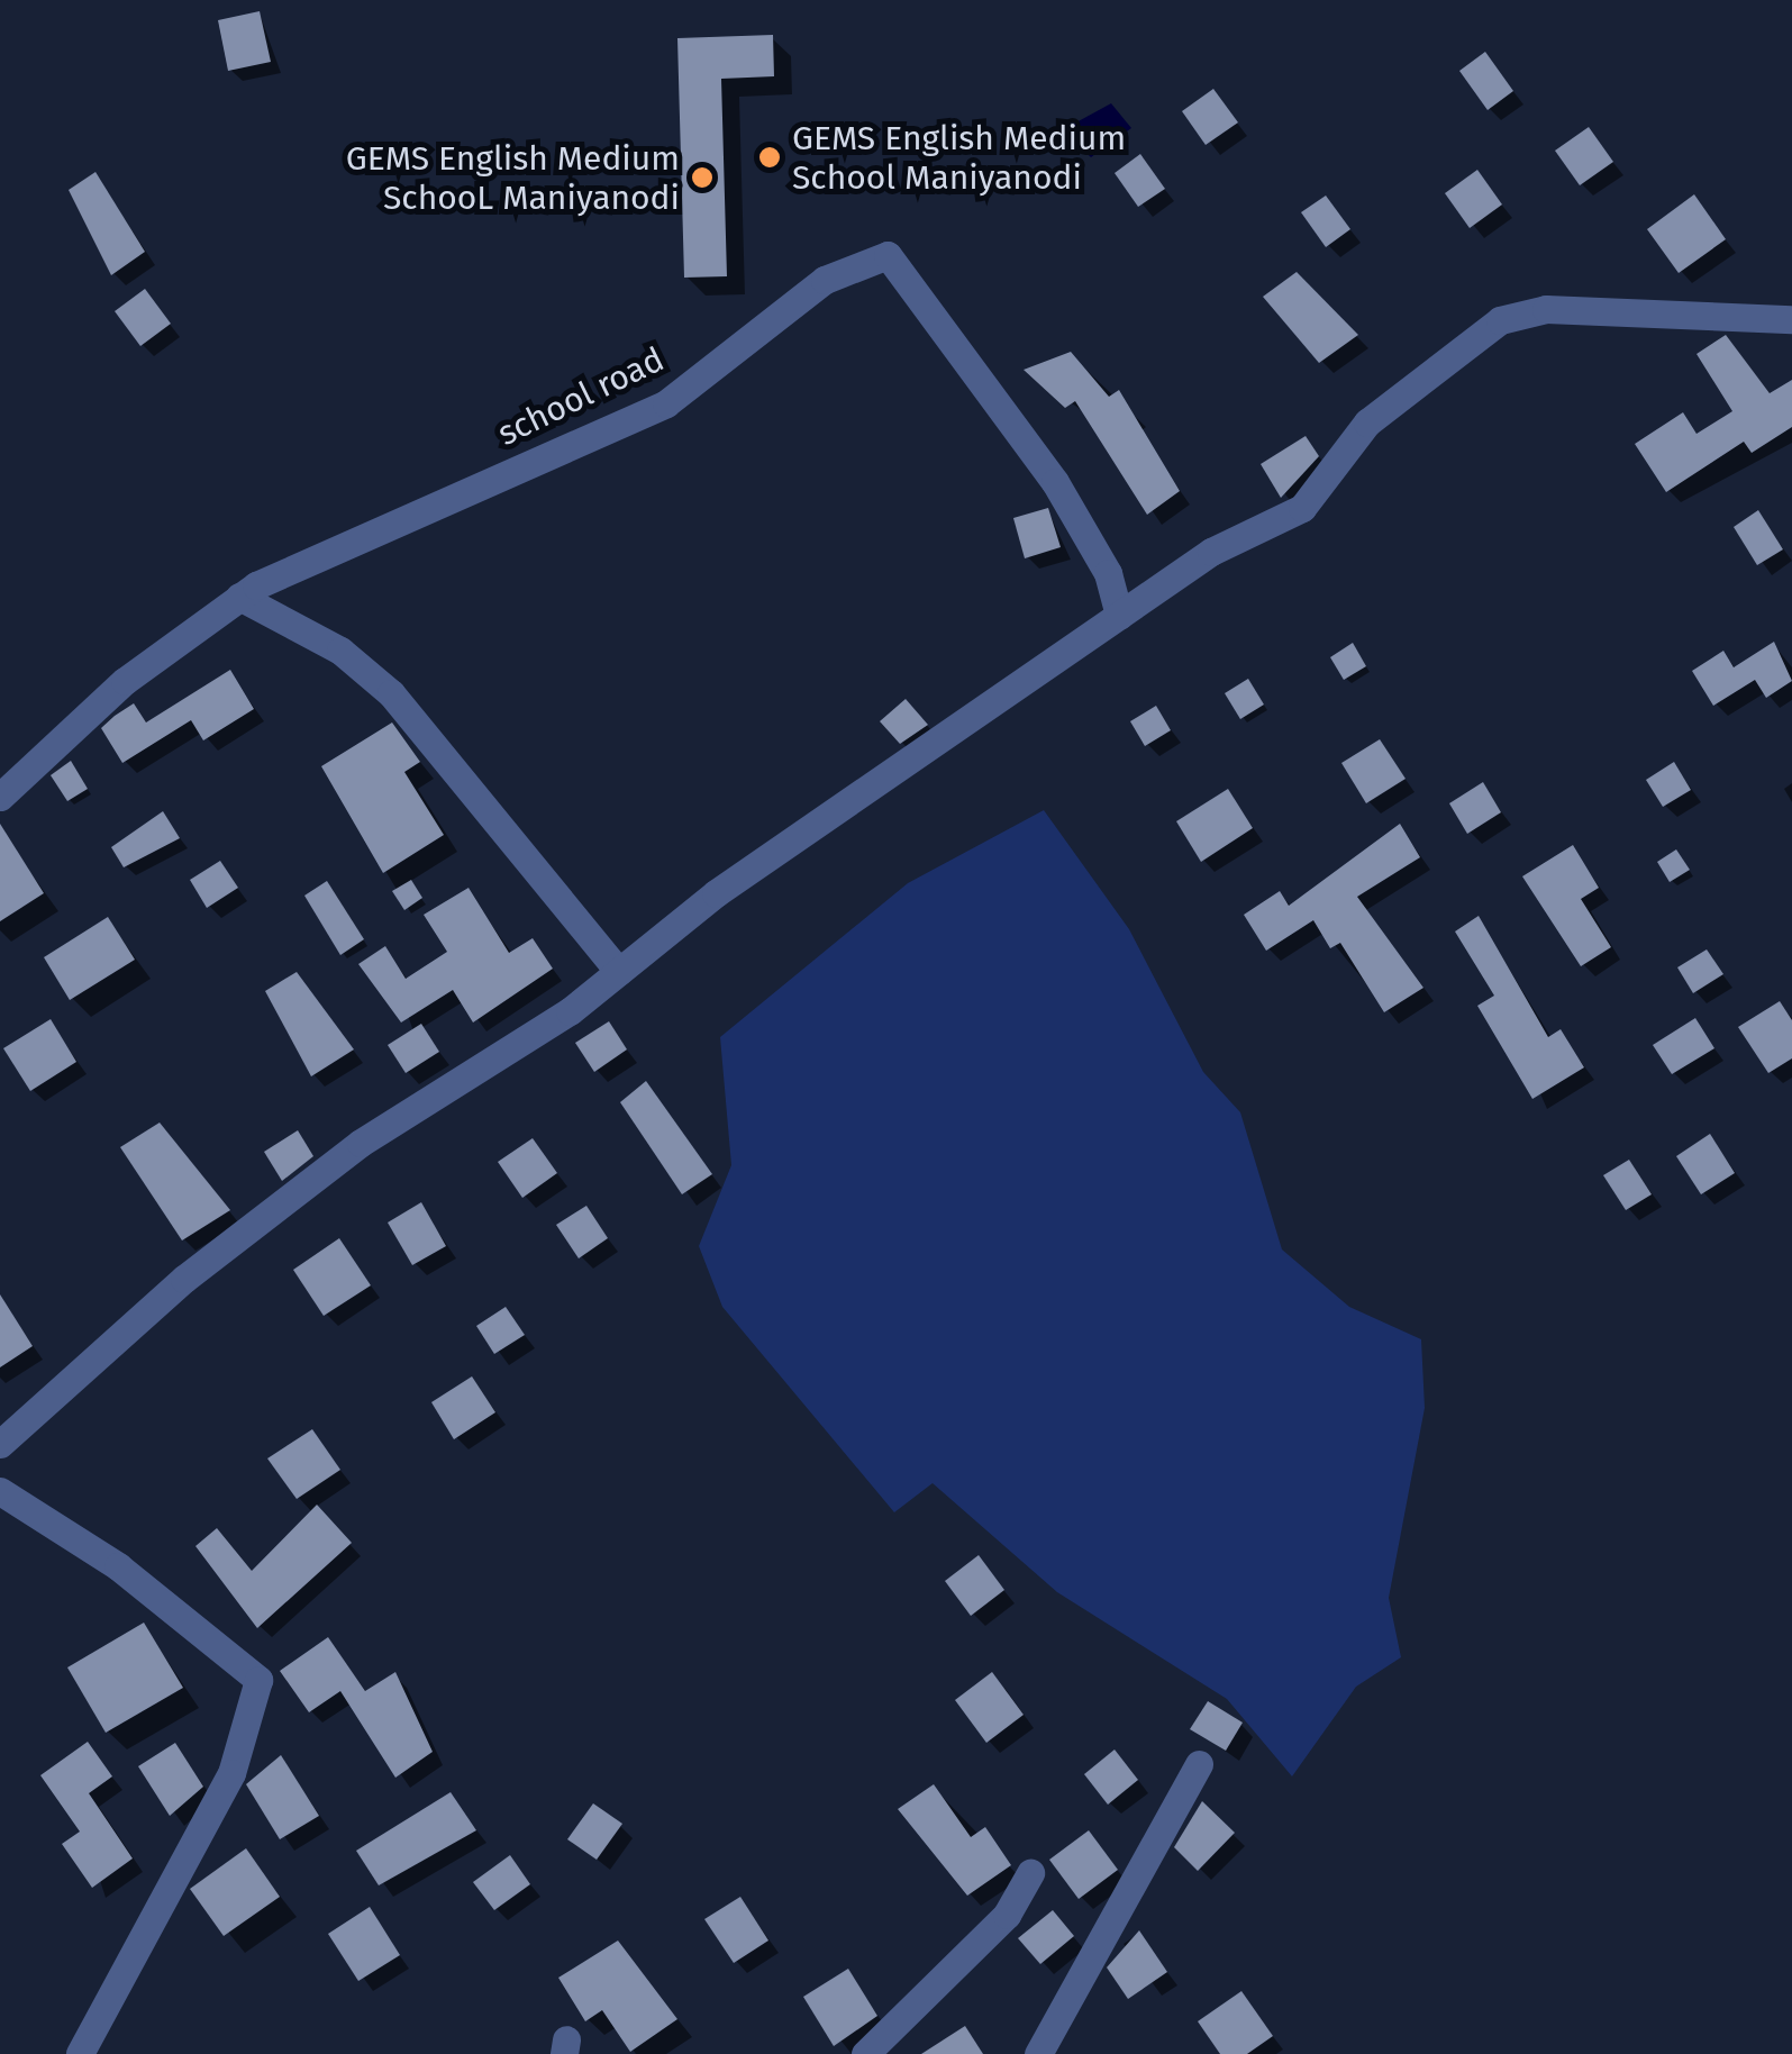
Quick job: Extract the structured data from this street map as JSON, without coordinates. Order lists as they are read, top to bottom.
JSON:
{
  "streets": {
    "street": ["school road"]
  },
  "places": ["GEMS English Medium School Maniyanodi", "GEMS English Medium SchooL Maniyanodi"]
}
